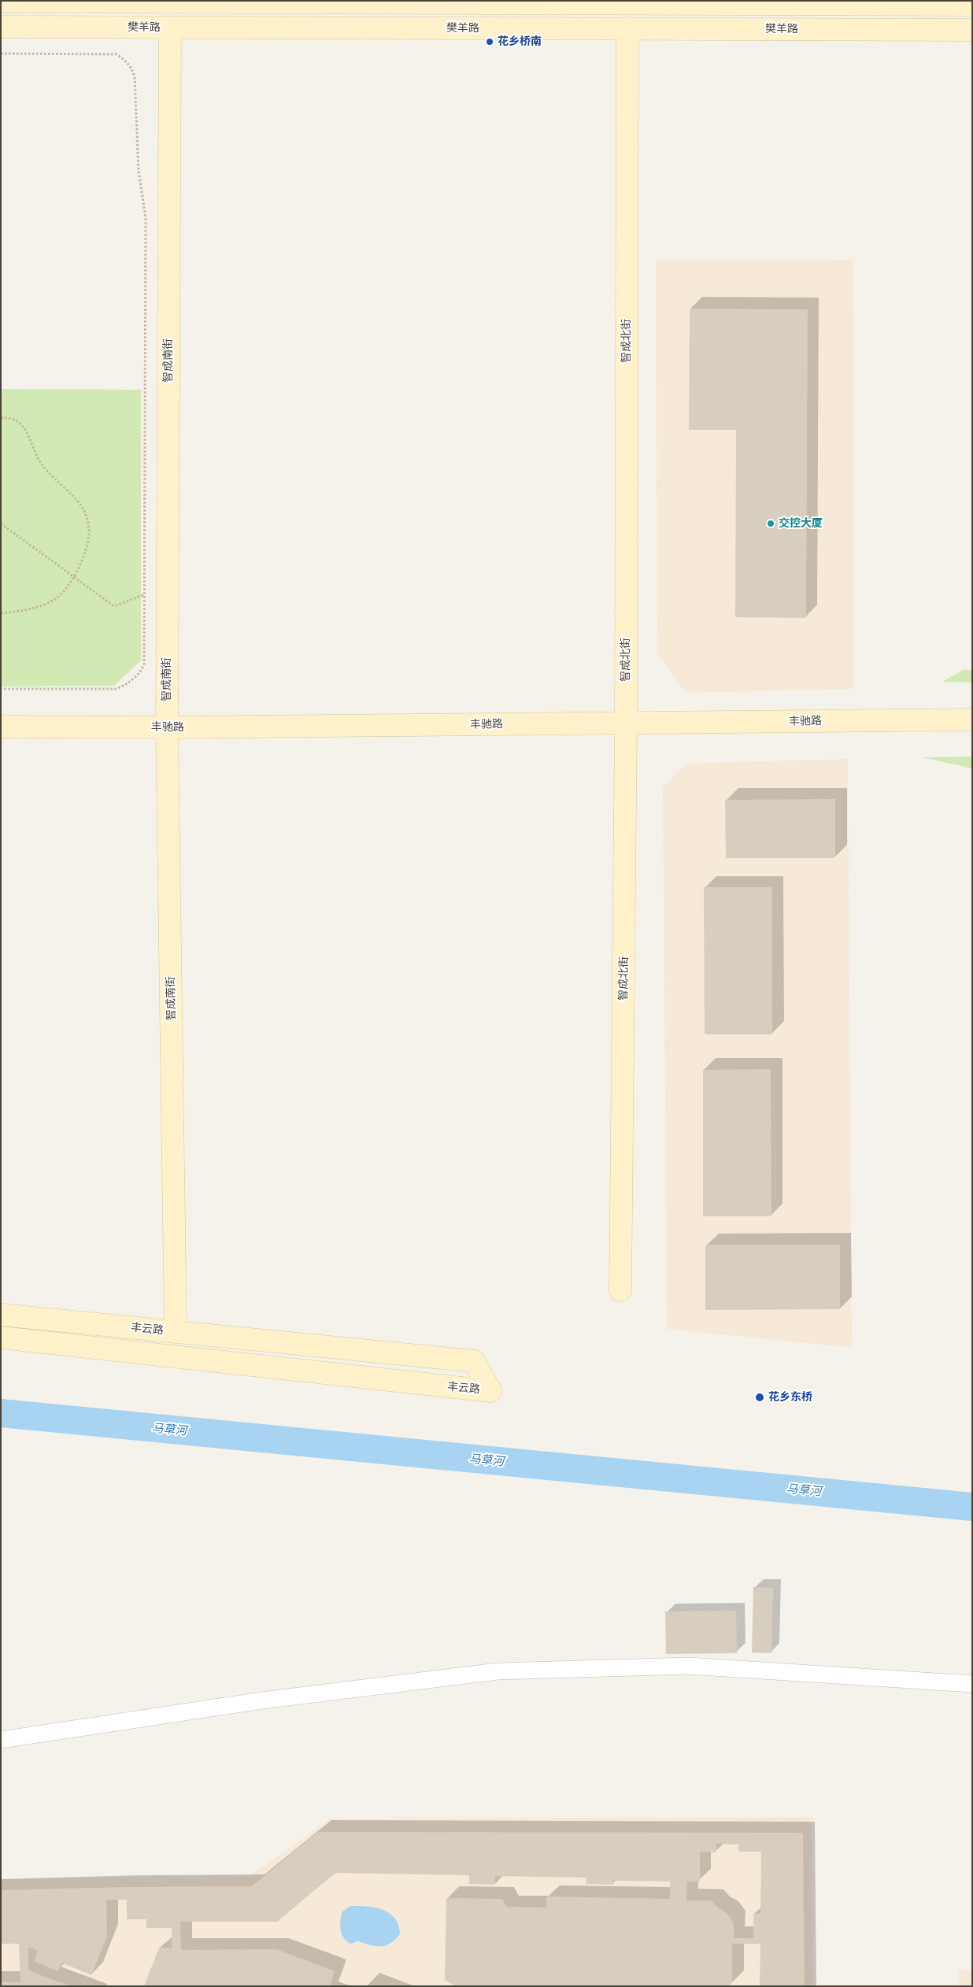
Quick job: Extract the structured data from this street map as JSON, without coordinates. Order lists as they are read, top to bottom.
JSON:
{
  "streets": {
    "street": [
      "樊羊路",
      "智成北街",
      "智成南街",
      "丰驰路",
      "丰云路"
    ]
  },
  "crossings": [
    ["樊羊路", "智成北街"],
    ["樊羊路", "智成南街"],
    ["智成北街", "丰驰路"],
    ["智成南街", "丰驰路"],
    ["智成南街", "丰云路"]
  ],
  "water": ["马草河"],
  "places": ["花乡桥南", "交控大厦", "花乡东桥"]
}
